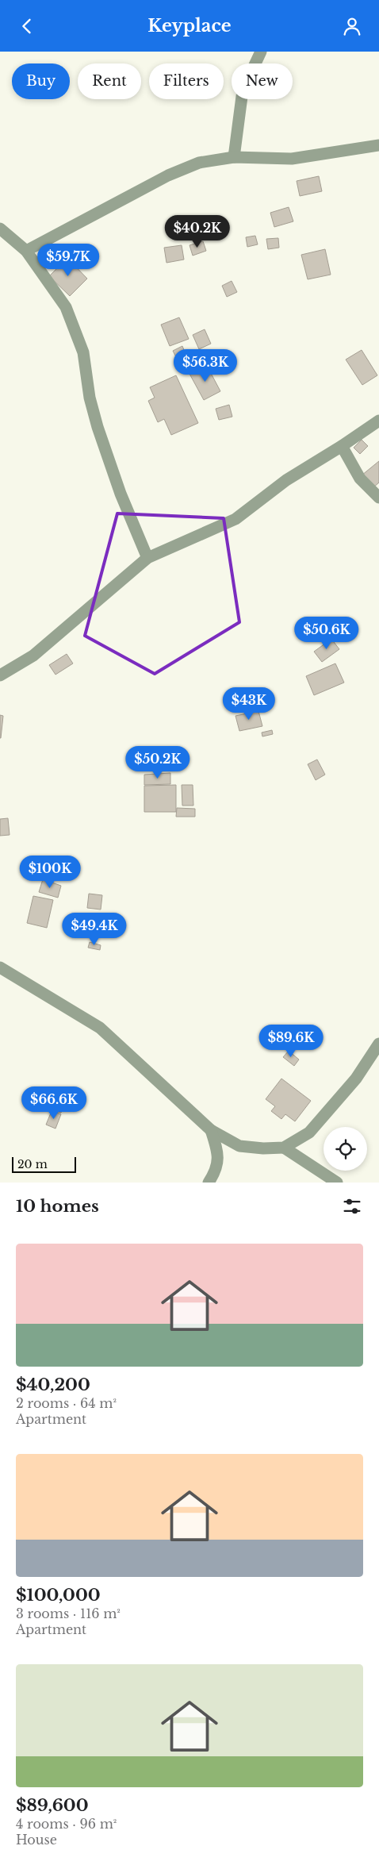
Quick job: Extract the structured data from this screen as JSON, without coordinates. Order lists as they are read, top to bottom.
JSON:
{
  "scale_bar": "20 m",
  "page": {
    "header": "Keyplace",
    "chip": [
      "Buy",
      "Rent",
      "Filters",
      "New"
    ],
    "price": [
      "$40.2K",
      "$59.7K",
      "$56.3K",
      "$50.6K",
      "$43K",
      "$50.2K",
      "$100K",
      "$49.4K",
      "$89.6K",
      "$66.6K"
    ],
    "scale": "20 m",
    "heading": "10 homes",
    "list": [
      {
        "name": "$40,200",
        "note": "2 rooms · 64 m² · Apartment"
      },
      {
        "name": "$100,000",
        "note": "3 rooms · 116 m² · Apartment"
      },
      {
        "name": "$89,600",
        "note": "4 rooms · 96 m² · House"
      }
    ]
  }
}
